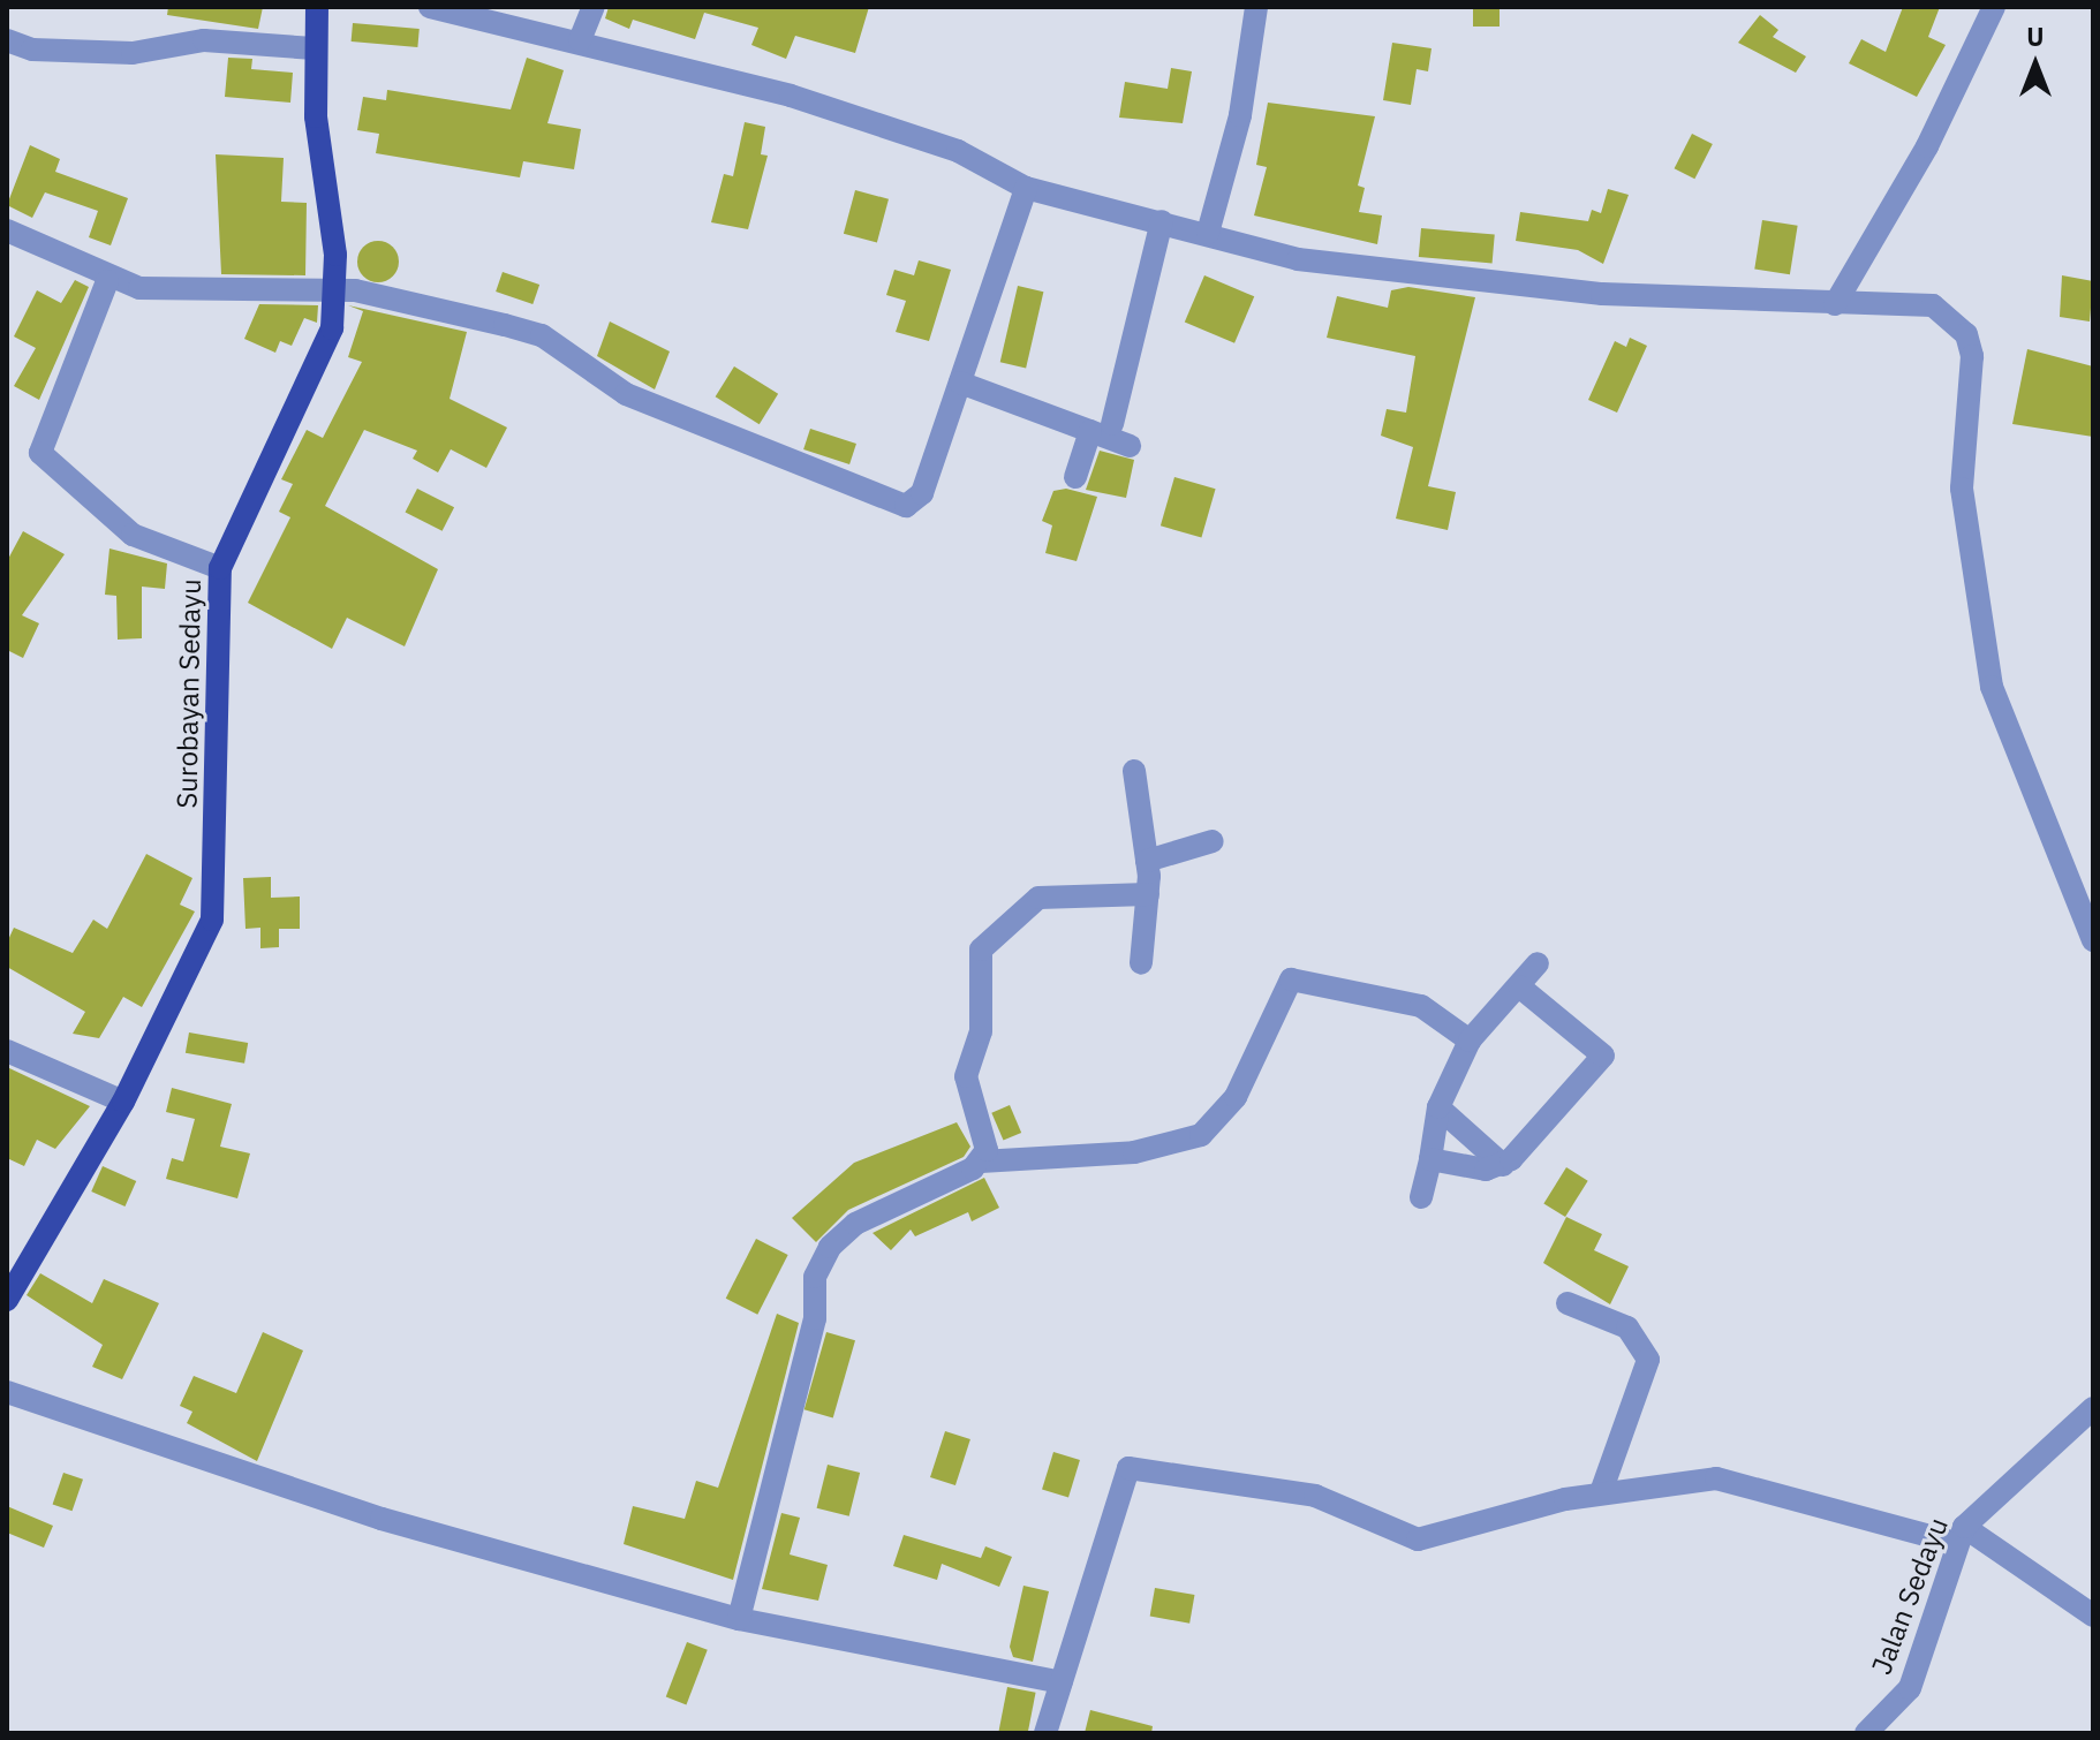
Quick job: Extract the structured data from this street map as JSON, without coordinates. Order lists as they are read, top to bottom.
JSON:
{
  "streets": {
    "main road": ["Surobayan Sedayu"],
    "street": ["Jalan Sedayu"]
  },
  "north": "top"
}
